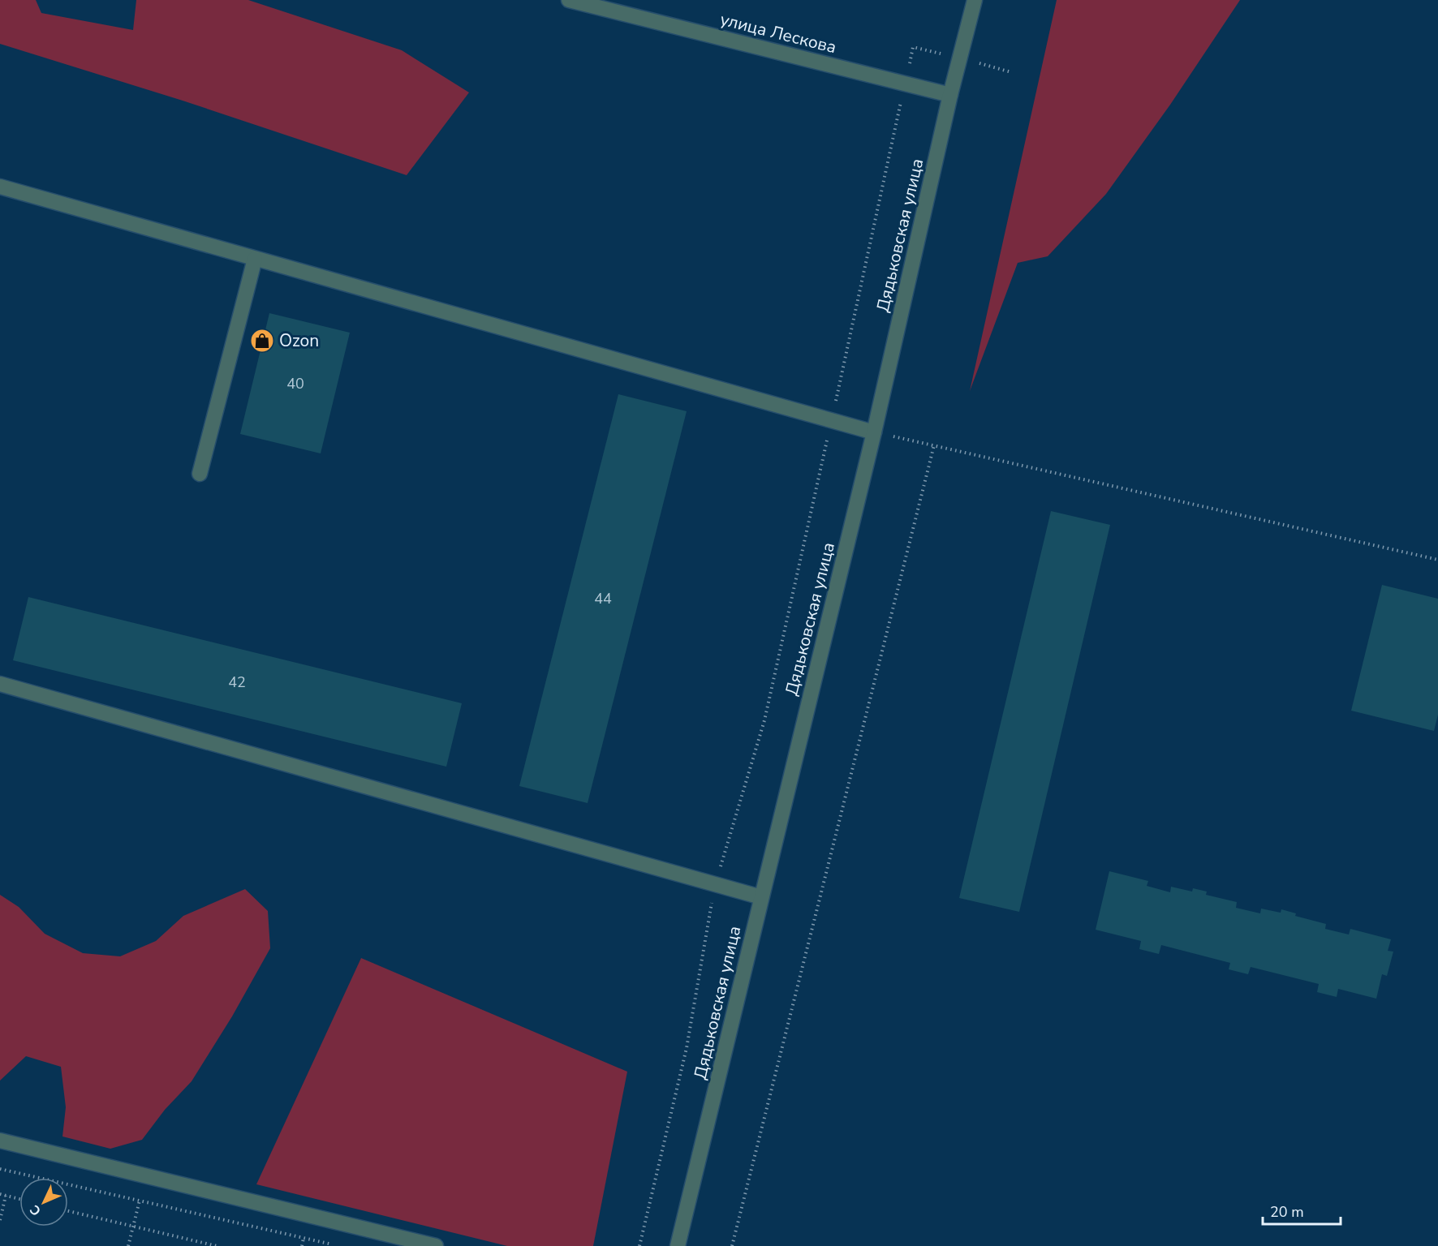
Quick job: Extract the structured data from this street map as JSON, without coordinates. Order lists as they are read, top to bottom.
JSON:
{
  "streets": {
    "street": ["улица Лескова", "Дядьковская улица"]
  },
  "crossings": [
    ["улица Лескова", "Дядьковская улица"]
  ],
  "places": {
    "shop": ["Ozon"]
  },
  "house_numbers": ["40", "44", "42"],
  "scale_bar": "20 m",
  "north": "bottom left"
}
